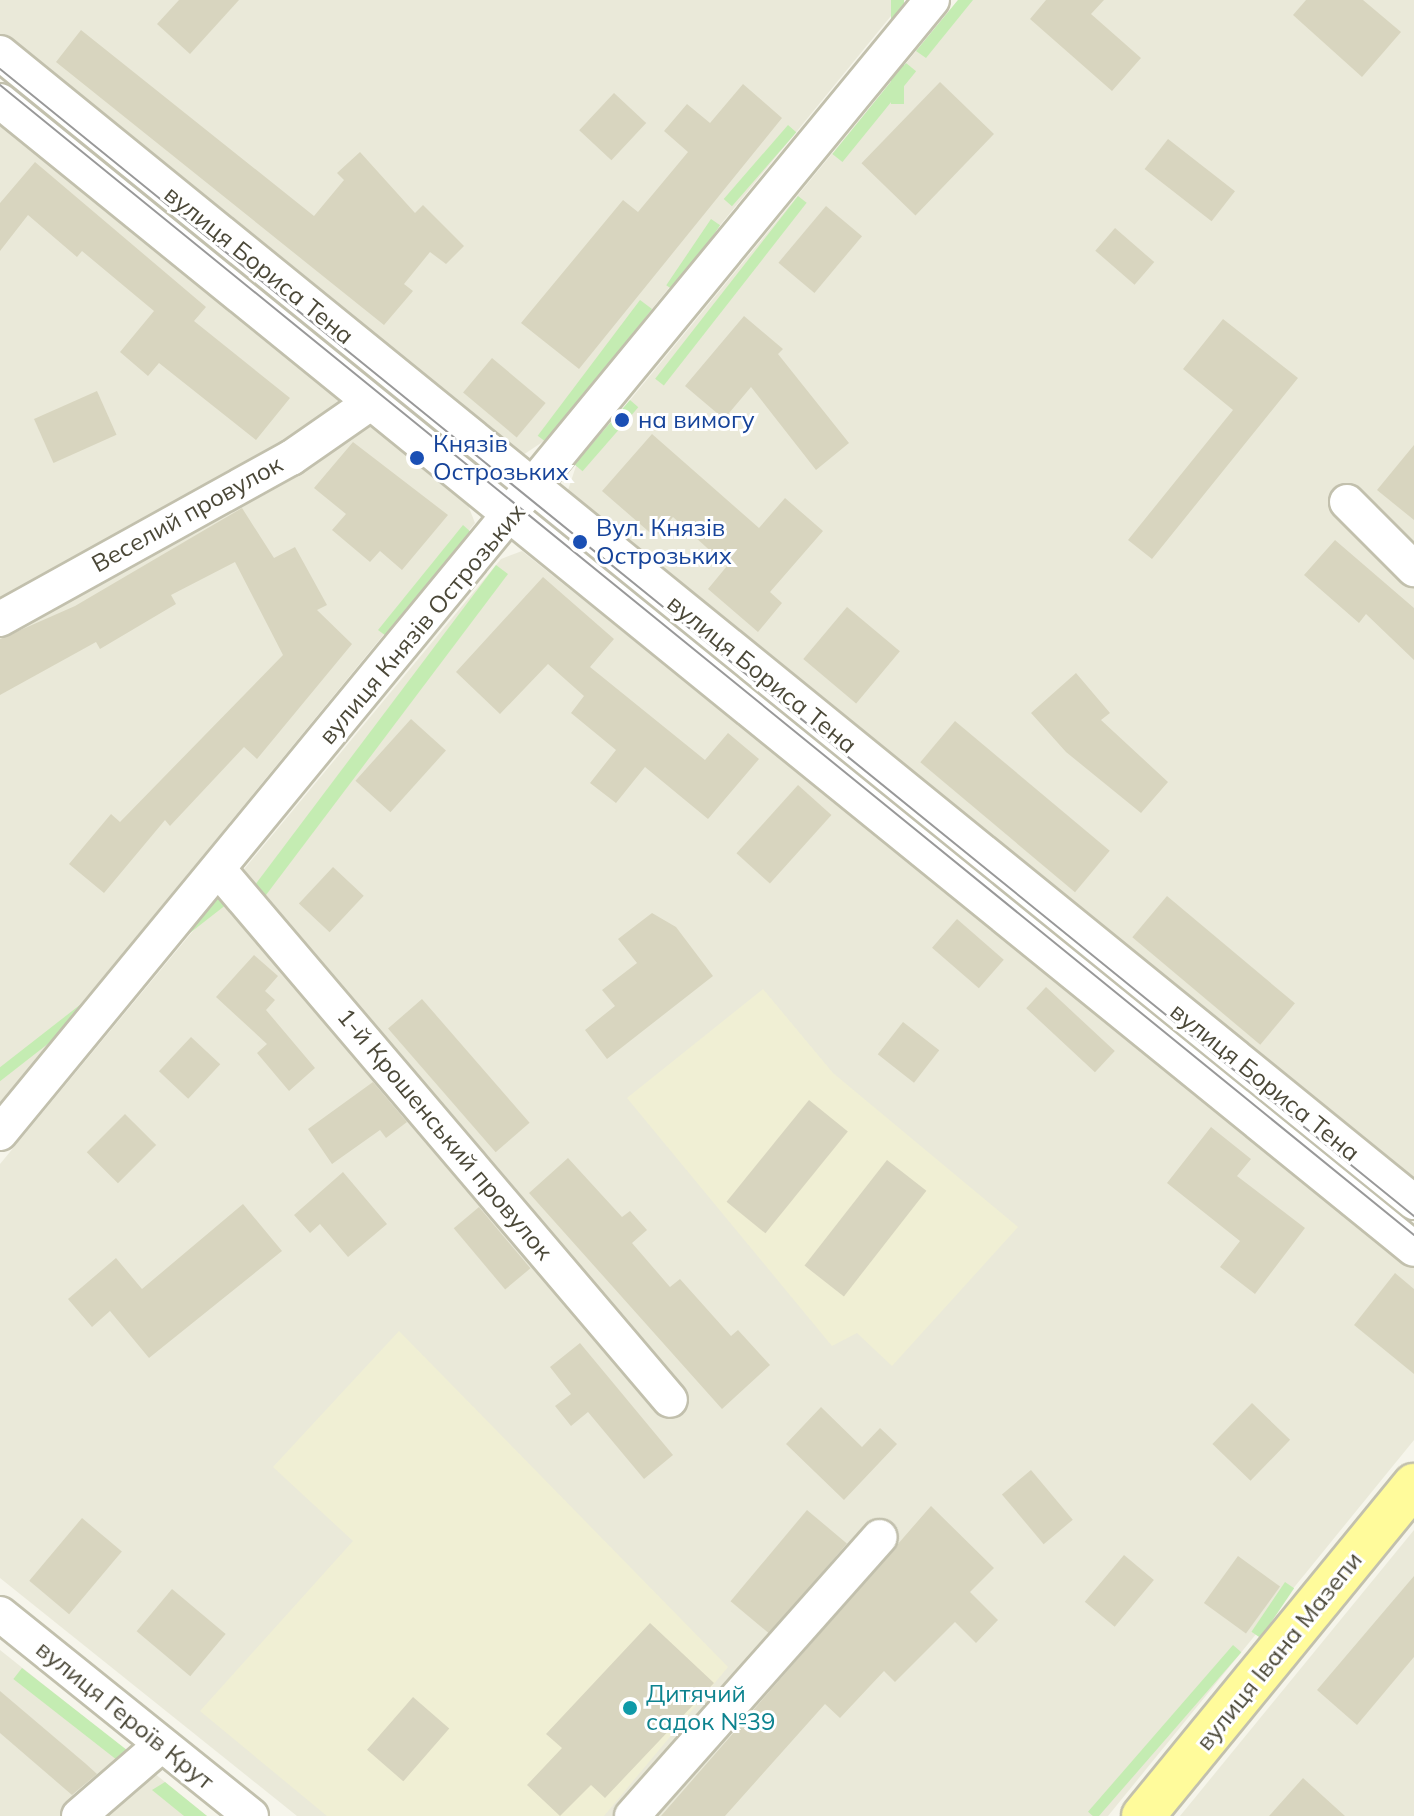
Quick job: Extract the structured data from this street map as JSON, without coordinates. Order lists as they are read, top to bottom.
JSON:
{
  "streets": {
    "main road": ["вулиця Івана Мазепи"],
    "street": [
      "вулиця Бориса Тена",
      "Веселий провулок",
      "вулиця Князів Острозьких",
      "1-й Крошенський провулок",
      "вулиця Героїв Крут"
    ]
  },
  "crossings": [
    ["вулиця Бориса Тена", "Веселий провулок"],
    ["вулиця Бориса Тена", "вулиця Князів Острозьких"],
    ["вулиця Князів Острозьких", "1-й Крошенський провулок"]
  ],
  "places": [
    "на вимогу",
    "Князів Острозьких",
    "Вул. Князів Острозьких",
    "Дитячий садок №39"
  ]
}
